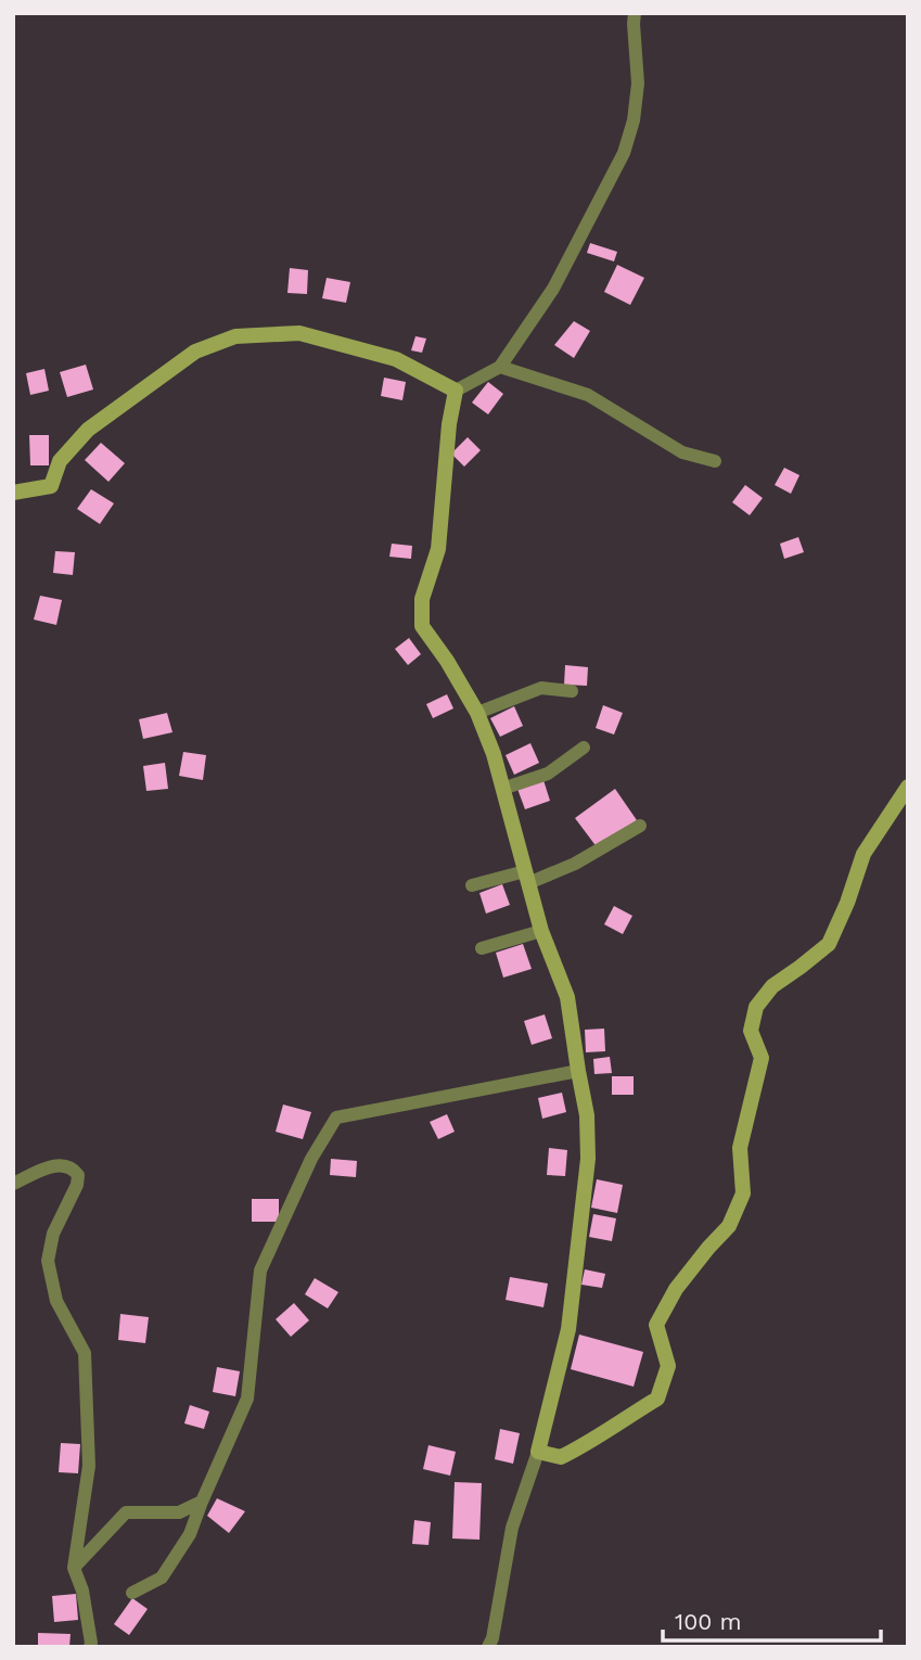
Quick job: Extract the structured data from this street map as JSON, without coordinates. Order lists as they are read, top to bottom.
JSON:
{
  "scale_bar": "100 m"
}
